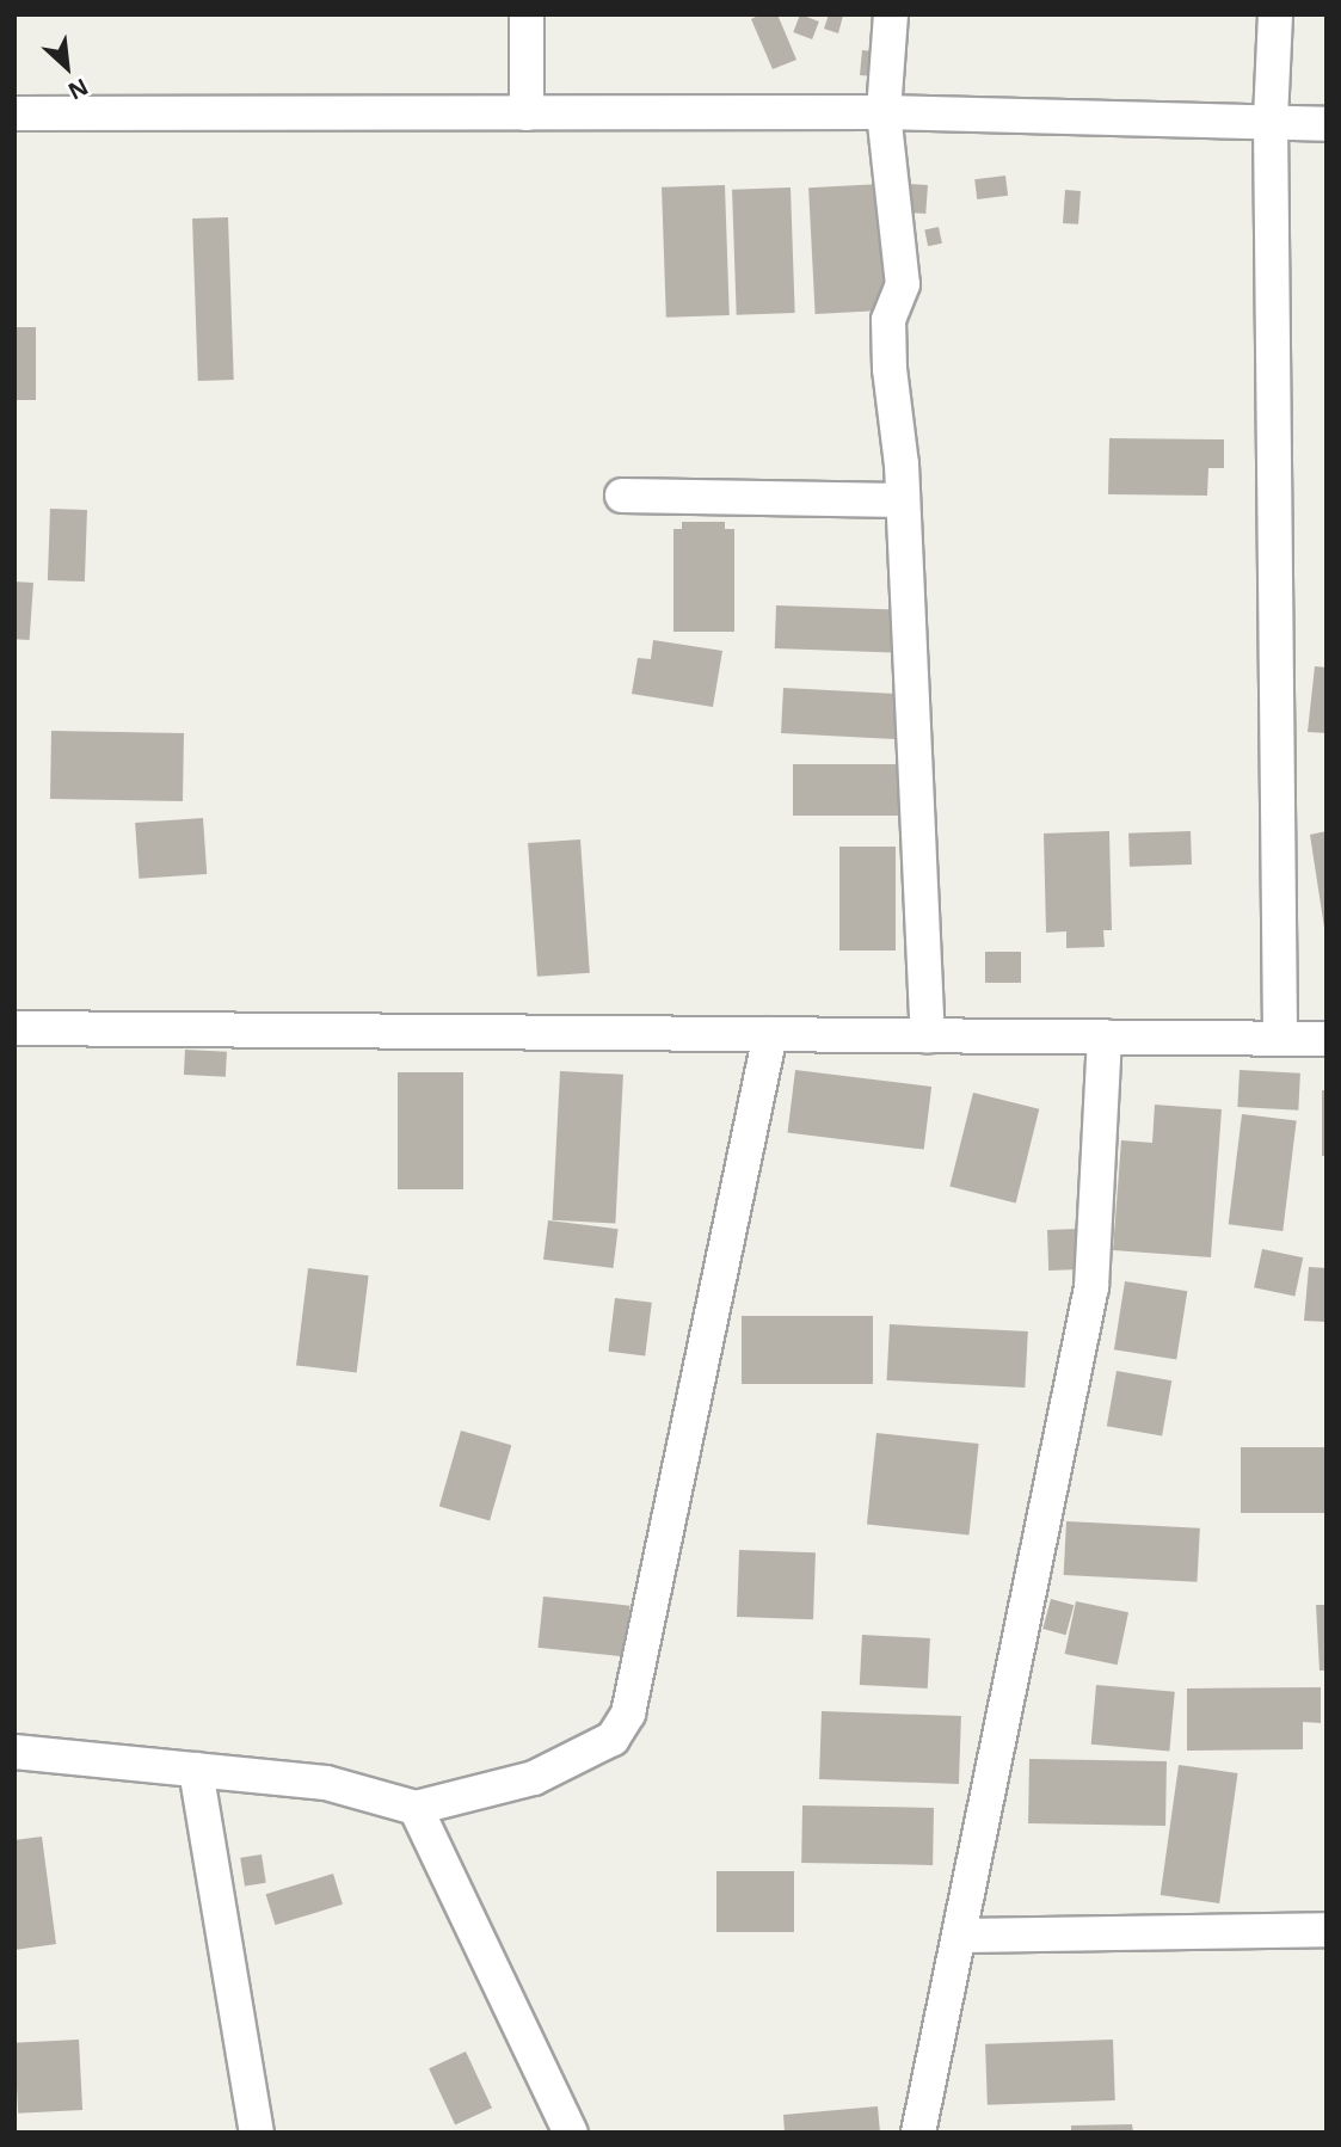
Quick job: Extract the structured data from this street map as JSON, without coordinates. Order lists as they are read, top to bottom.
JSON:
{
  "north": "bottom right"
}
